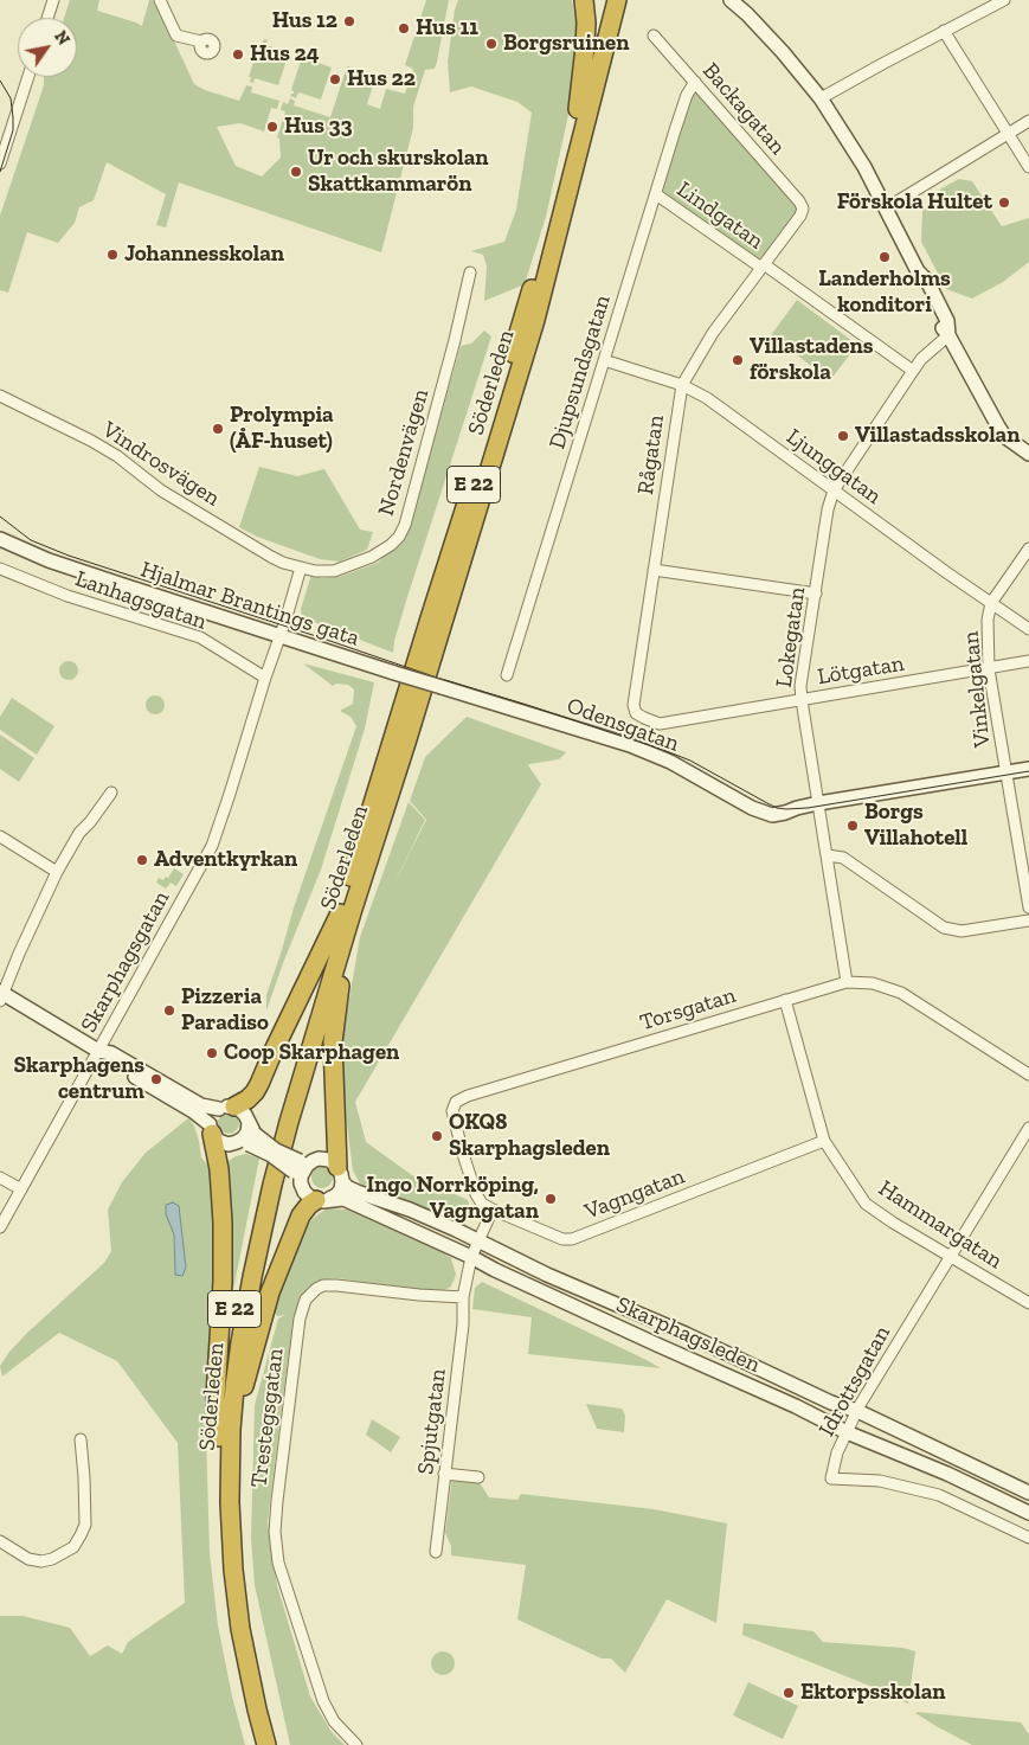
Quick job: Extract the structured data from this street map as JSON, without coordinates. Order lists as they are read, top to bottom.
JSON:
{
  "streets": {
    "highway": ["Söderleden", "E 22"],
    "street": [
      "Backagatan",
      "Lindgatan",
      "Djupsundsgatan",
      "Nordenvägen",
      "Rågatan",
      "Vindrosvägen",
      "Ljunggatan",
      "Lanhagsgatan",
      "Hjalmar Brantings gata",
      "Lokegatan",
      "Lötgatan",
      "Vinkelgatan",
      "Odensgatan",
      "Skarphagsgatan",
      "Torsgatan",
      "Vagngatan",
      "Hammargatan",
      "Skarphagsleden",
      "Idrottsgatan",
      "Trestegsgatan",
      "Spjutgatan"
    ]
  },
  "crossings": [
    ["Backagatan", "Djupsundsgatan"],
    ["Backagatan", "Rågatan"],
    ["Lindgatan", "Djupsundsgatan"],
    ["Lindgatan", "Rågatan"],
    ["Lindgatan", "Lokegatan"],
    ["Djupsundsgatan", "Ljunggatan"],
    ["Söderleden", "E 22"],
    ["Nordenvägen", "Vindrosvägen"],
    ["Rågatan", "Ljunggatan"],
    ["Rågatan", "Lötgatan"],
    ["Ljunggatan", "Lokegatan"],
    ["Ljunggatan", "Vinkelgatan"],
    ["Lanhagsgatan", "Skarphagsgatan"],
    ["Hjalmar Brantings gata", "Odensgatan"],
    ["Hjalmar Brantings gata", "Skarphagsgatan"],
    ["Lokegatan", "Lötgatan"],
    ["Lokegatan", "Odensgatan"],
    ["Lokegatan", "Torsgatan"],
    ["Lötgatan", "Vinkelgatan"],
    ["Vinkelgatan", "Odensgatan"],
    ["Torsgatan", "Vagngatan"],
    ["Torsgatan", "Hammargatan"],
    ["Vagngatan", "Hammargatan"],
    ["Hammargatan", "Idrottsgatan"],
    ["Skarphagsleden", "Idrottsgatan"],
    ["Trestegsgatan", "Spjutgatan"]
  ],
  "places": [
    "Hus 12",
    "Hus 11",
    "Borgsruinen",
    "Hus 24",
    "Hus 22",
    "Hus 33",
    "Ur och skurskolan Skattkammarön",
    "Förskola Hultet",
    "Johannesskolan",
    "Landerholms konditori",
    "Villastadens förskola",
    "Prolympia (ÅF-huset)",
    "Villastadsskolan",
    "Borgs Villahotell",
    "Adventkyrkan",
    "Pizzeria Paradiso",
    "Coop Skarphagen",
    "Skarphagens centrum",
    "OKQ8 Skarphagsleden",
    "Ingo Norrköping, Vagngatan",
    "Ektorpsskolan"
  ],
  "north": "top right"
}
